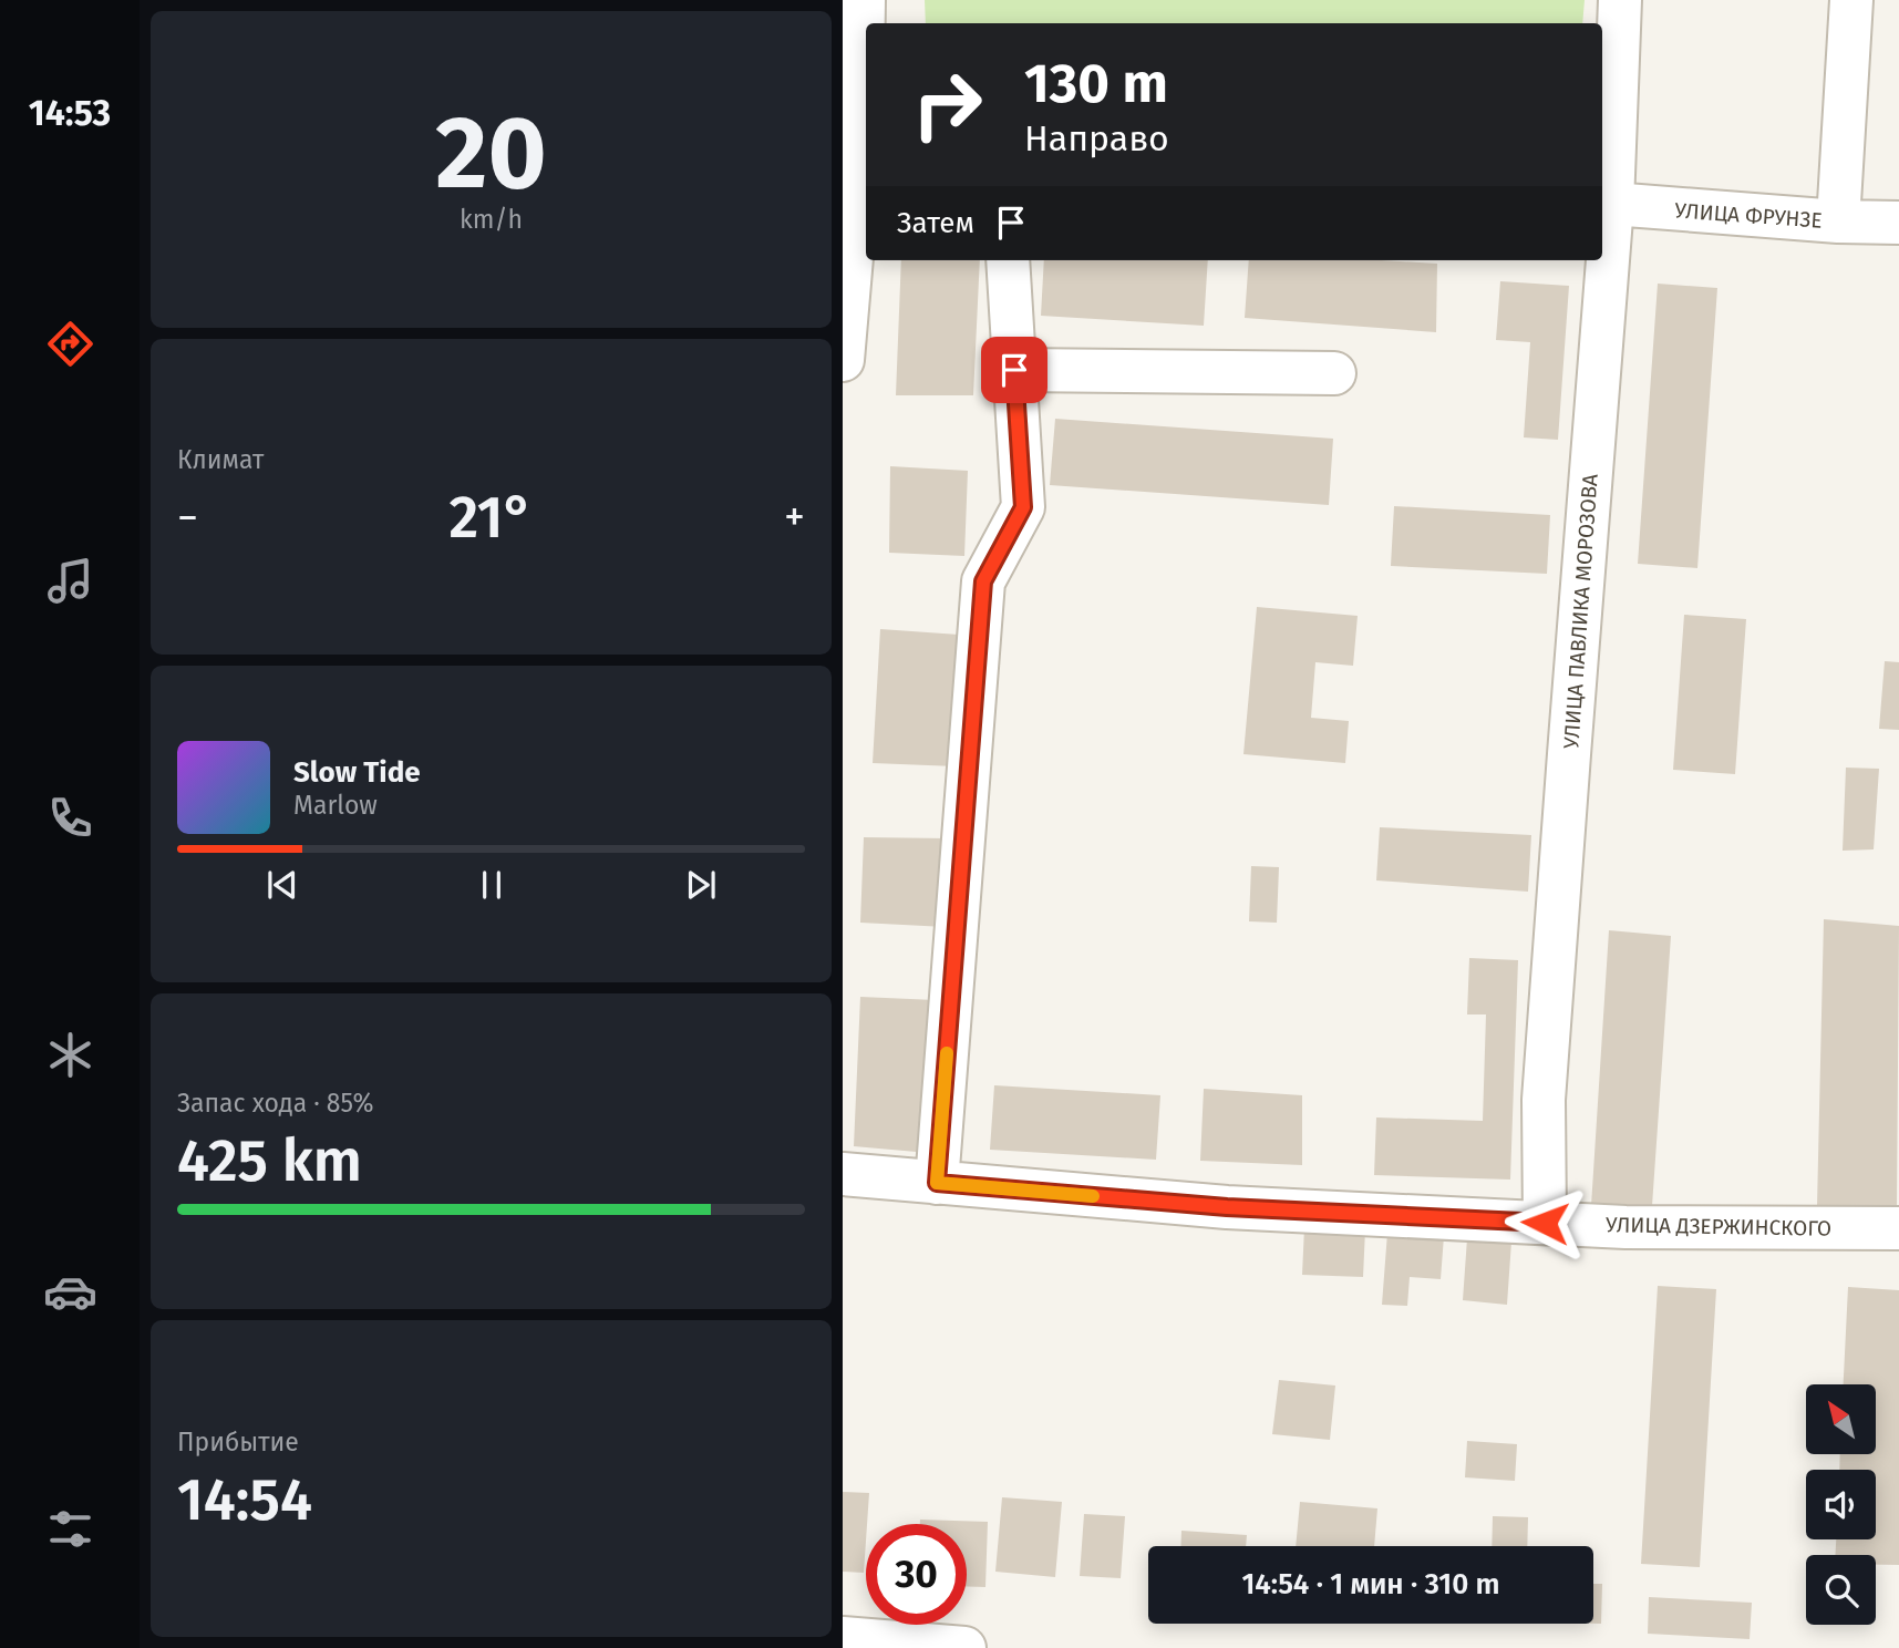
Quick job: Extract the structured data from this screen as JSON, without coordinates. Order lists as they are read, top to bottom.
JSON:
{
  "streets": {
    "street": ["УЛИЦА ФРУНЗЕ", "УЛИЦА ПАВЛИКА МОРОЗОВА", "УЛИЦА ДЗЕРЖИНСКОГО"]
  },
  "crossings": [
    ["УЛИЦА ФРУНЗЕ", "УЛИЦА ПАВЛИКА МОРОЗОВА"],
    ["УЛИЦА ПАВЛИКА МОРОЗОВА", "УЛИЦА ДЗЕРЖИНСКОГО"]
  ],
  "north": "top left",
  "page": {
    "tabs": "14:53",
    "tile": [
      ["20", "km/h"],
      "Климат",
      ["Запас хода · 85%", "425 km"],
      ["Прибытие", "14:54"]
    ],
    "turn": ["130 m", "Направо"],
    "then": "Затем",
    "heat": ["−", "21°", "+"],
    "song": ["Slow Tide", "Marlow"],
    "limit": "30",
    "trip": "14:54 · 1 мин · 310 m"
  }
}
